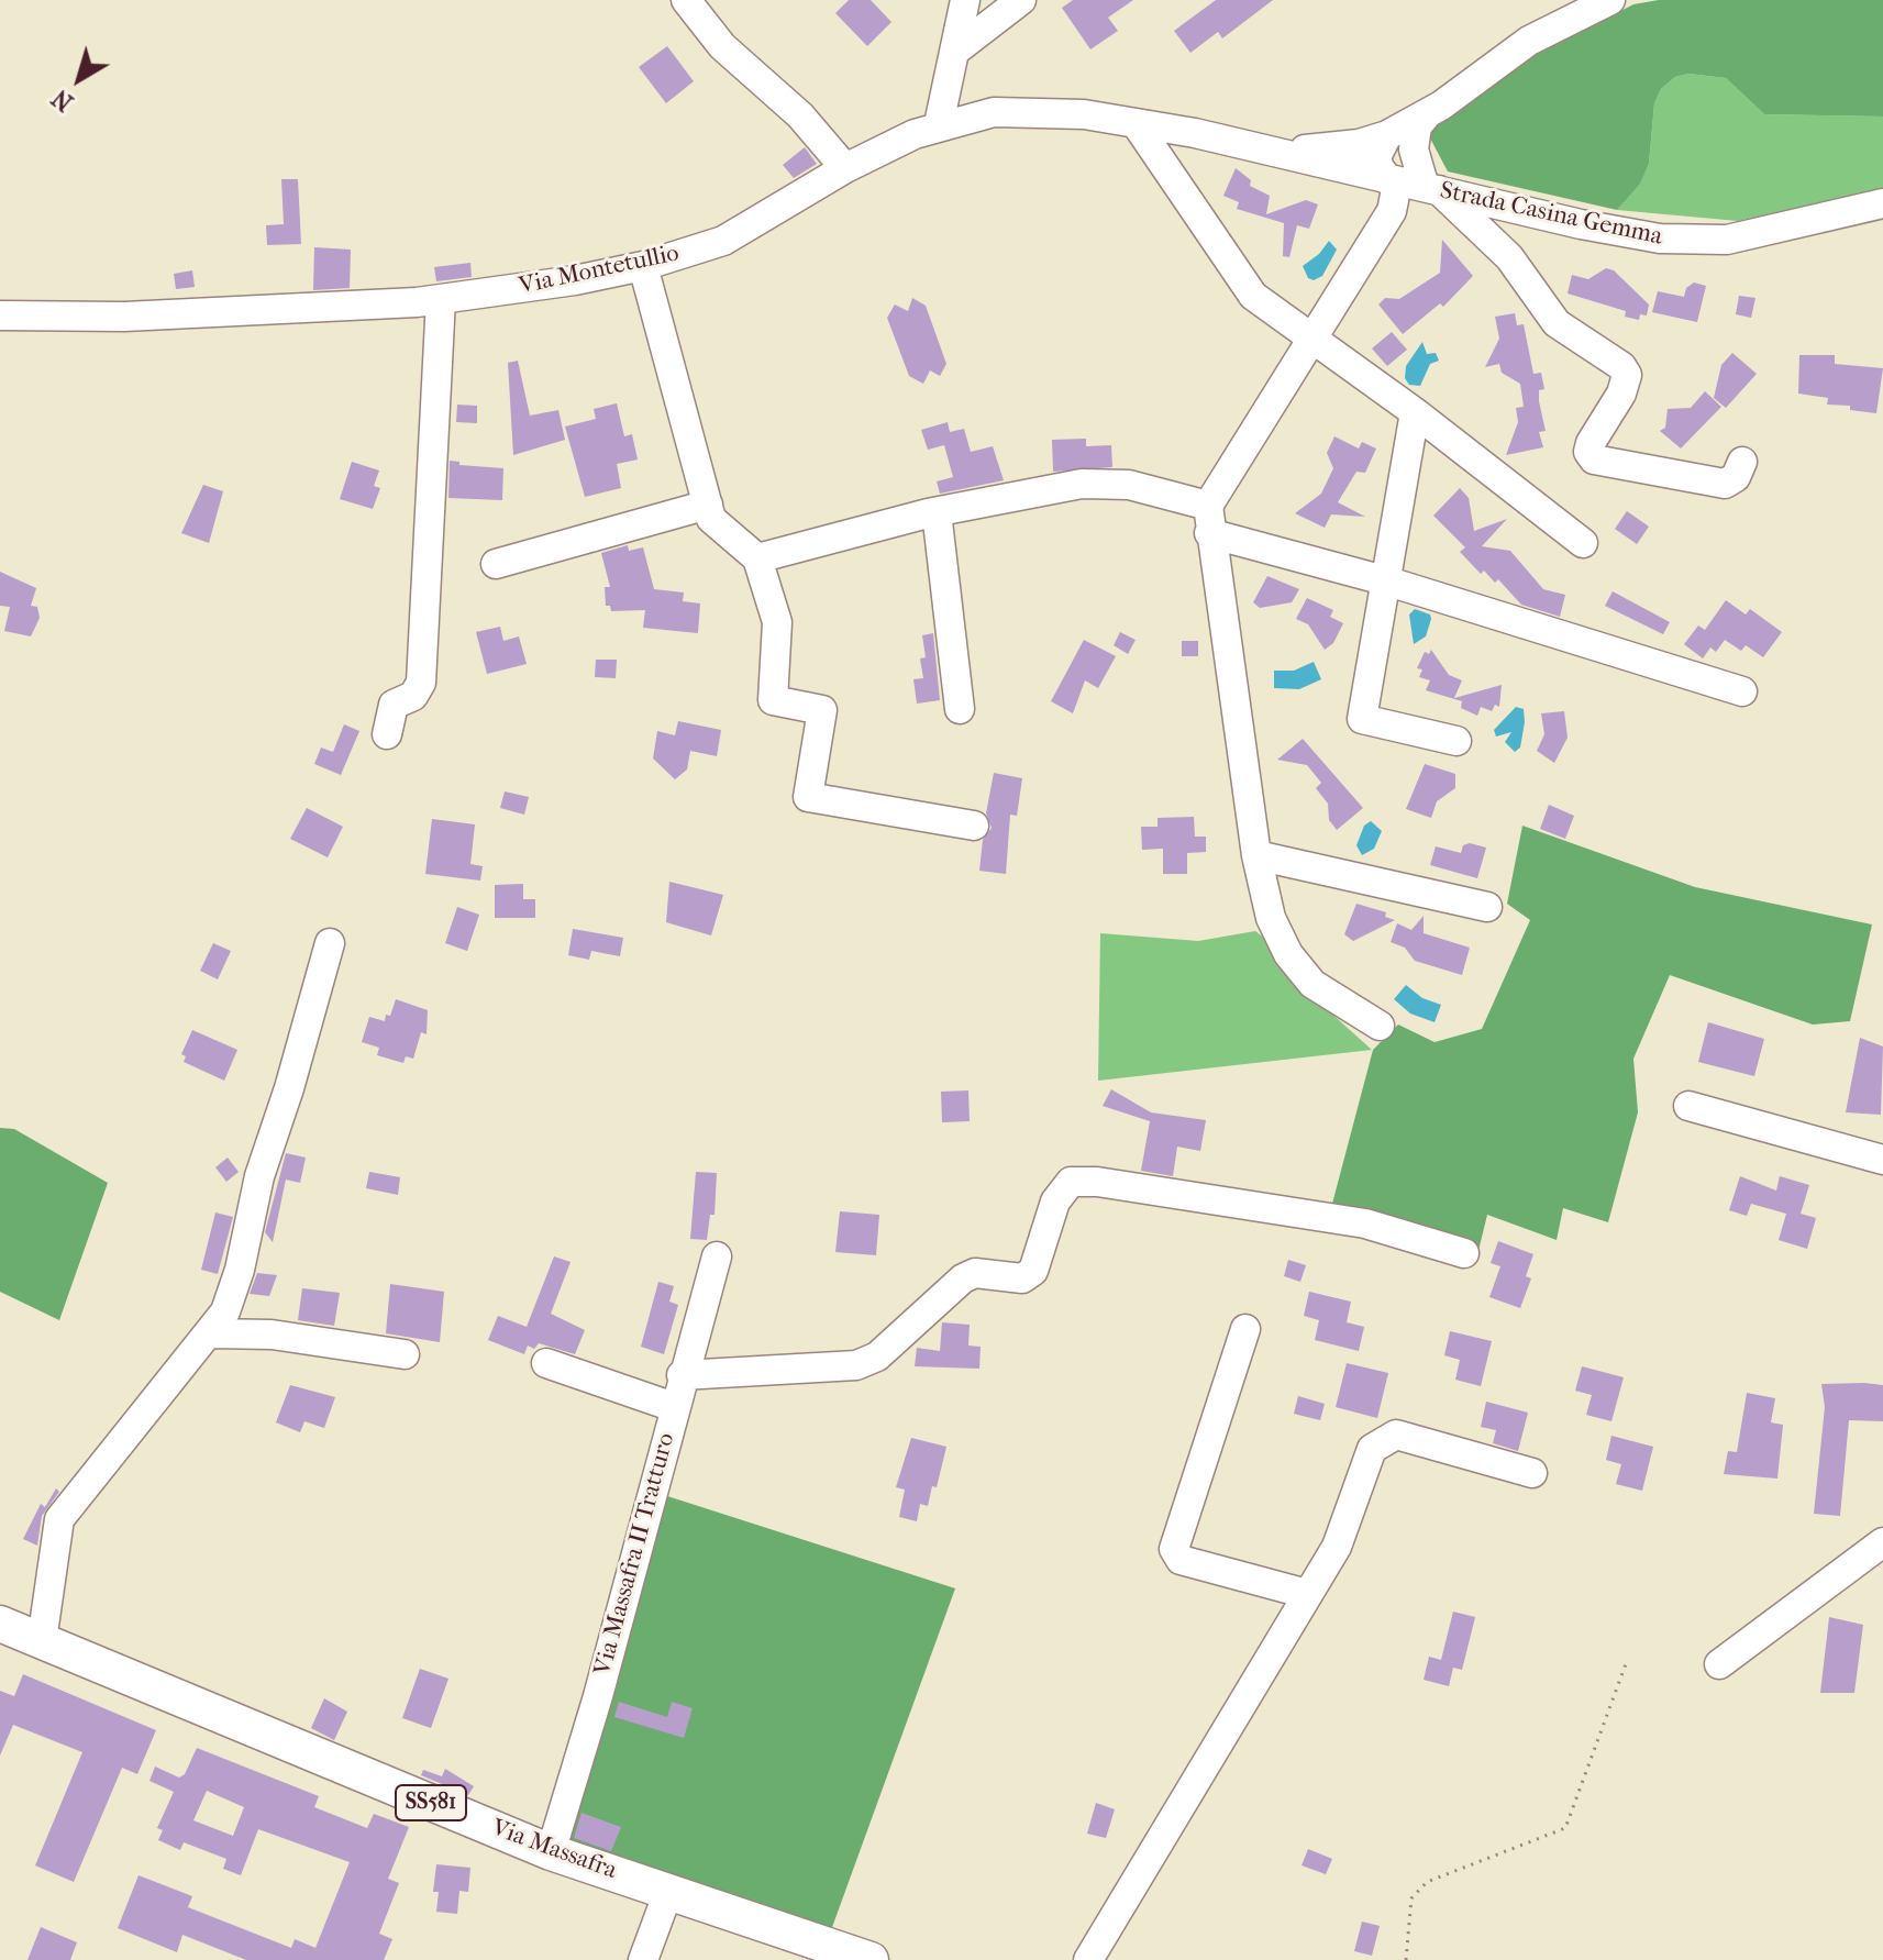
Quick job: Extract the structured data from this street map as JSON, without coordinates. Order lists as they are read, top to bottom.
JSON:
{
  "streets": {
    "main road": ["SS581", "Via Massafra"],
    "street": ["Strada Casina Gemma", "Via Montetullio", "Via Massafra II Tratturo"]
  },
  "crossings": [
    ["Strada Casina Gemma", "Via Montetullio"],
    ["Via Massafra II Tratturo", "Via Massafra"]
  ],
  "north": "bottom left"
}
